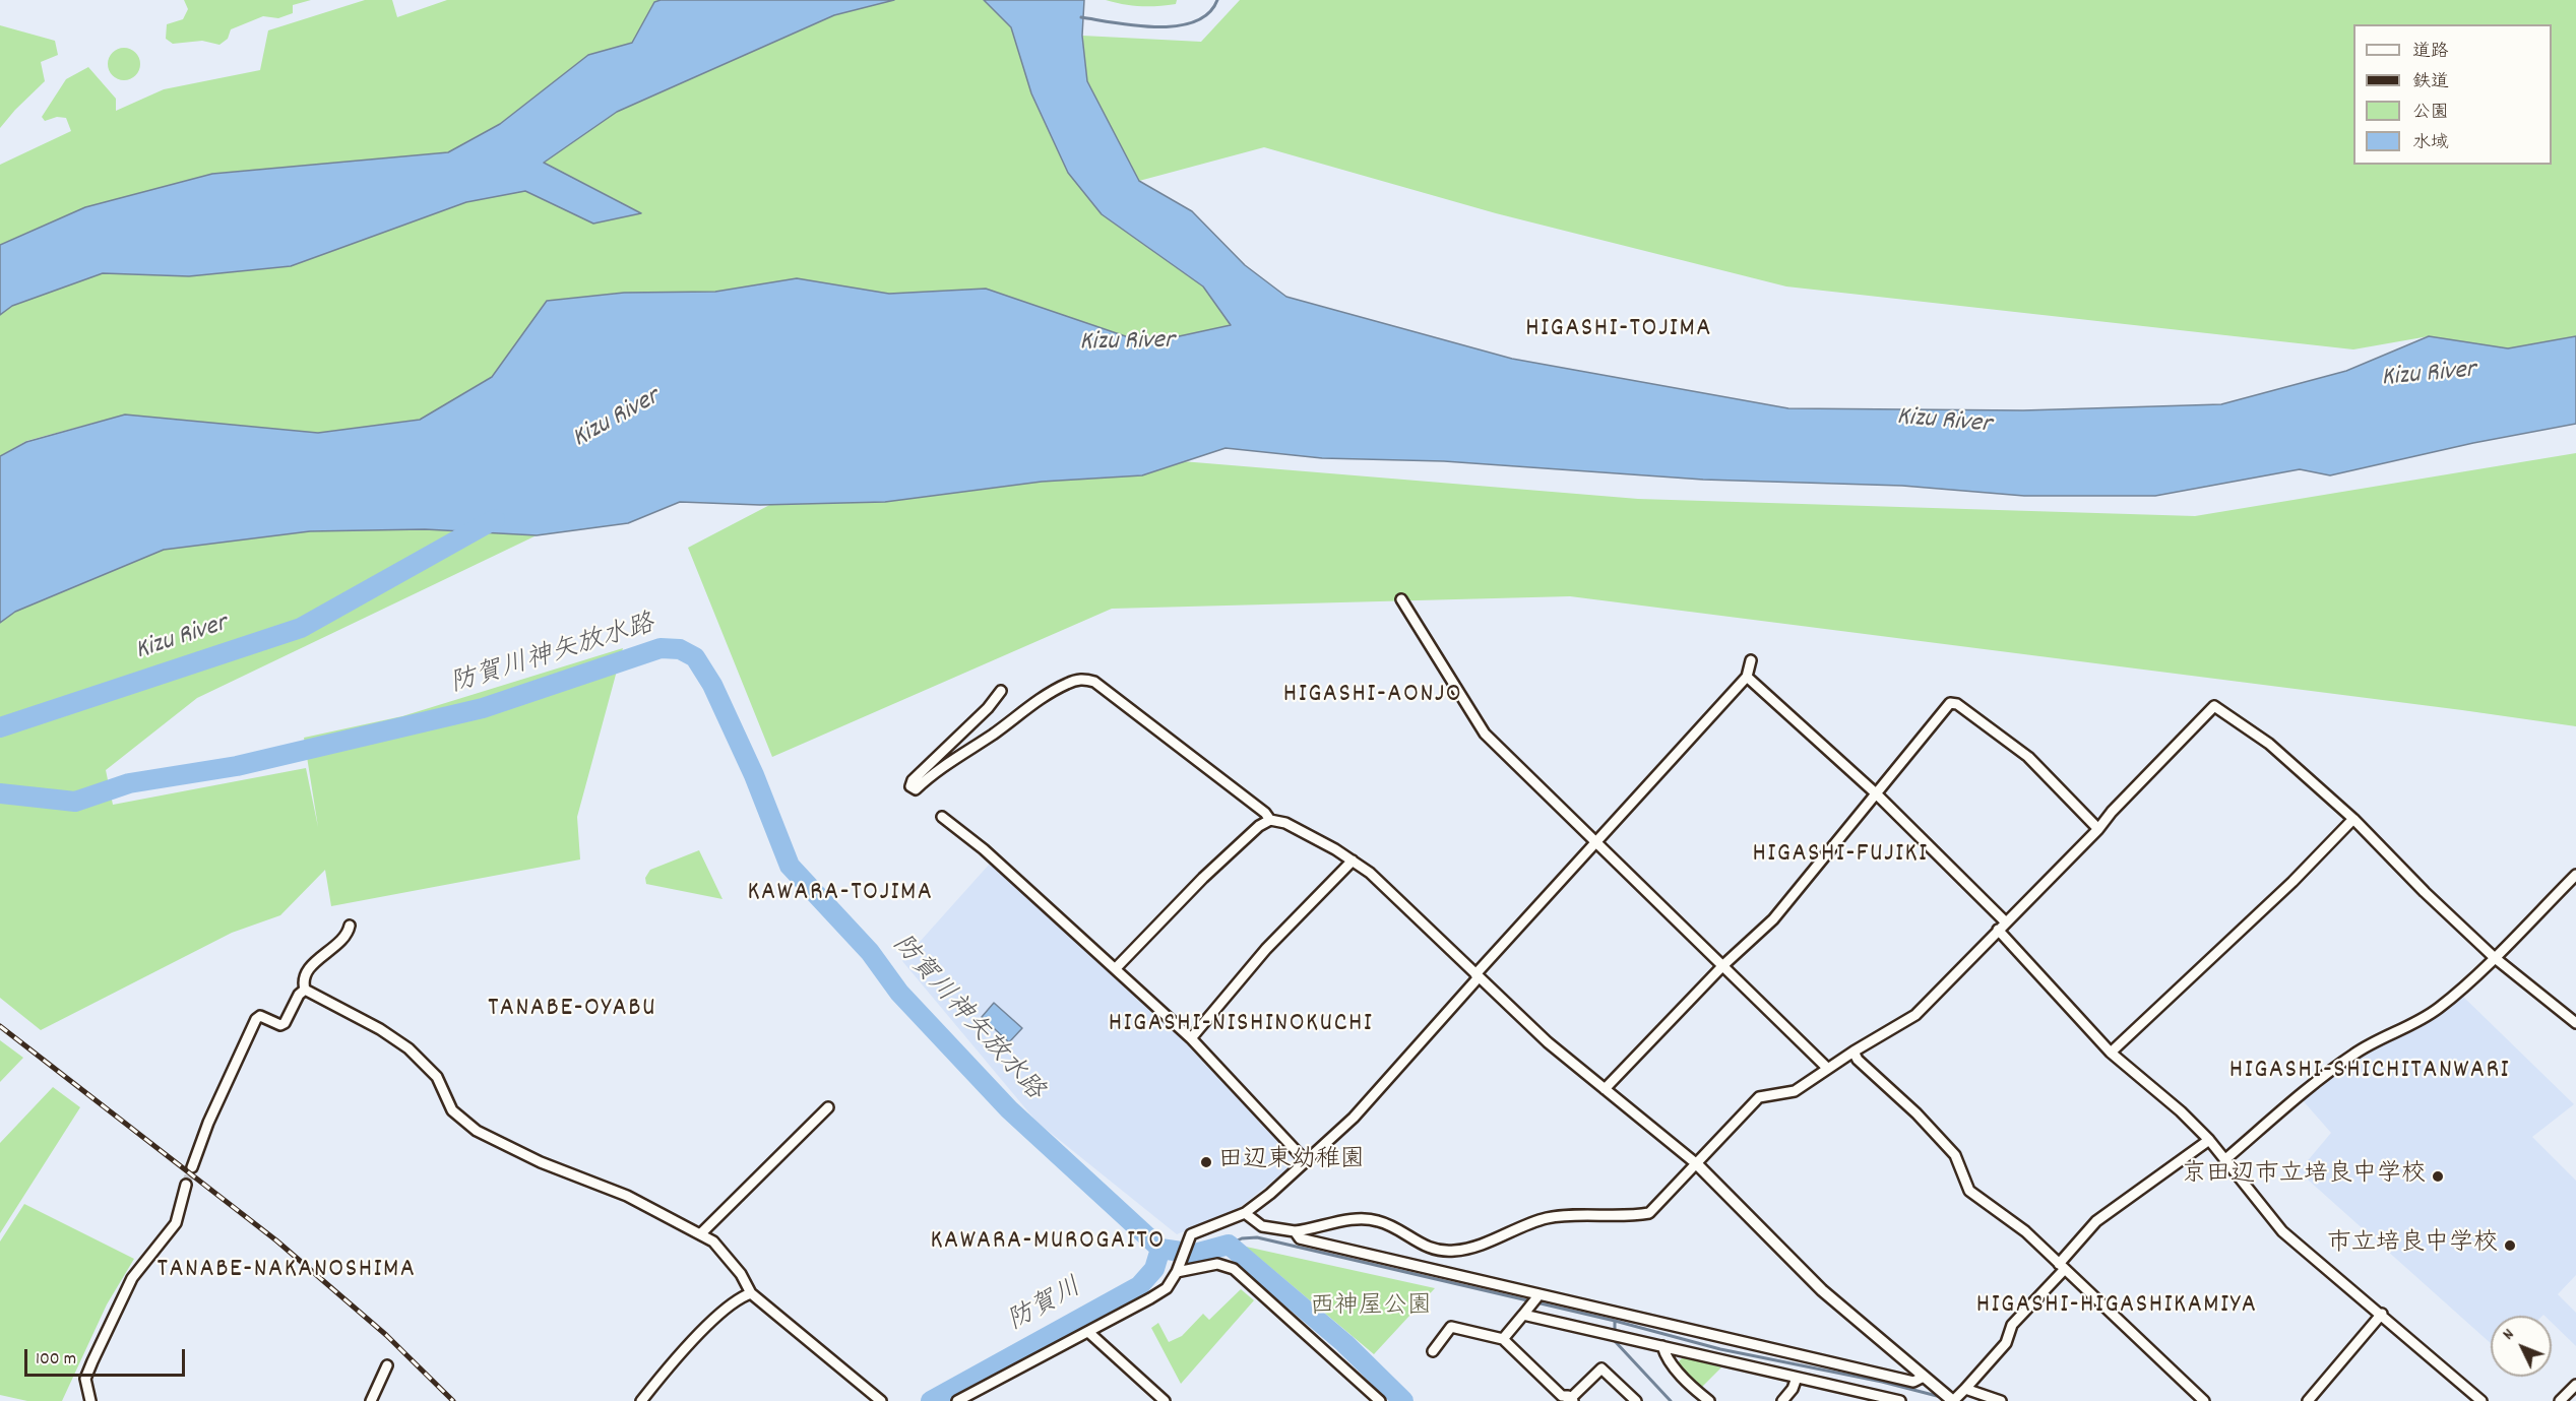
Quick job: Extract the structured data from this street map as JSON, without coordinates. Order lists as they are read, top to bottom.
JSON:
{
  "districts": [
    "HIGASHI-TOJIMA",
    "HIGASHI-AONJO",
    "HIGASHI-FUJIKI",
    "KAWARA-TOJIMA",
    "TANABE-OYABU",
    "HIGASHI-NISHINOKUCHI",
    "HIGASHI-SHICHITANWARI",
    "KAWARA-MUROGAITO",
    "TANABE-NAKANOSHIMA",
    "HIGASHI-HIGASHIKAMIYA"
  ],
  "water": ["Kizu River", "防賀川神矢放水路", "防賀川"],
  "parks": ["西神屋公園"],
  "places": ["田辺東幼稚園", "京田辺市立培良中学校", "市立培良中学校"],
  "legend": [
    "道路",
    "鉄道",
    "公園",
    "水域"
  ],
  "scale_bar": "100 m",
  "north": "top left"
}
